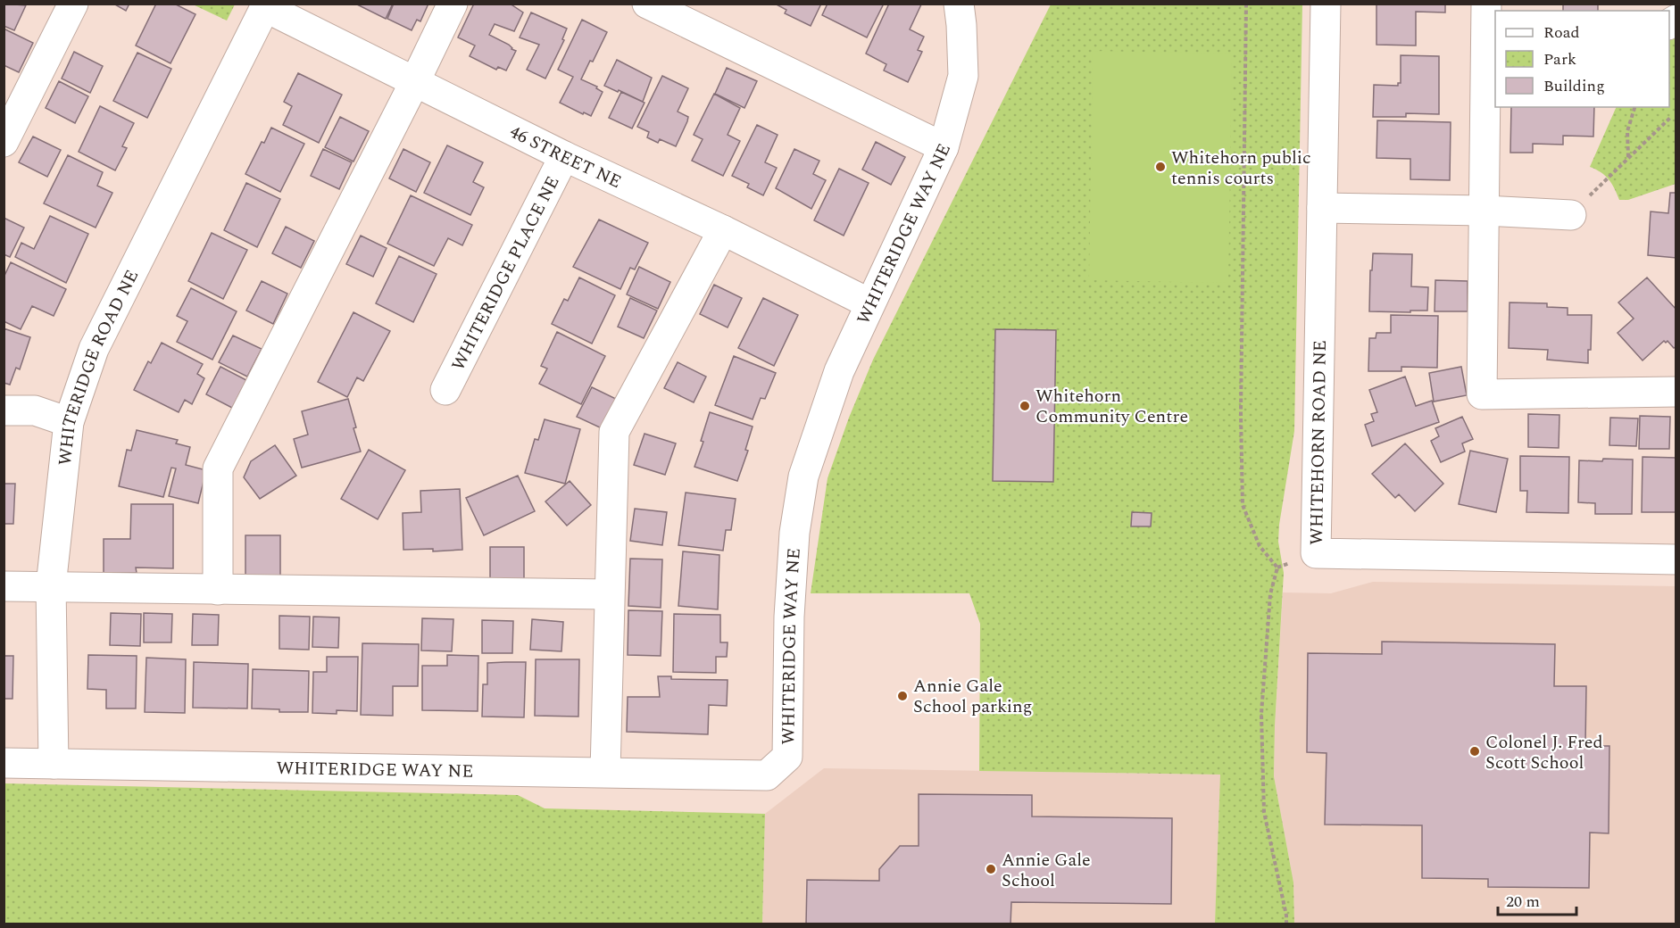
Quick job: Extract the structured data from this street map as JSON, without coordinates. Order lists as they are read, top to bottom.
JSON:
{
  "streets": {
    "street": [
      "46 STREET NE",
      "WHITERIDGE WAY NE",
      "WHITERIDGE PLACE NE",
      "WHITERIDGE ROAD NE",
      "WHITEHORN ROAD NE"
    ]
  },
  "crossings": [
    ["46 STREET NE", "WHITERIDGE WAY NE"],
    ["46 STREET NE", "WHITERIDGE PLACE NE"],
    ["46 STREET NE", "WHITERIDGE ROAD NE"],
    ["WHITERIDGE WAY NE", "WHITERIDGE ROAD NE"]
  ],
  "places": [
    "Whitehorn public tennis courts",
    "Whitehorn Community Centre",
    "Annie Gale School parking",
    "Colonel J. Fred Scott School",
    "Annie Gale School"
  ],
  "legend": ["Road", "Park", "Building"],
  "scale_bar": "20 m"
}
